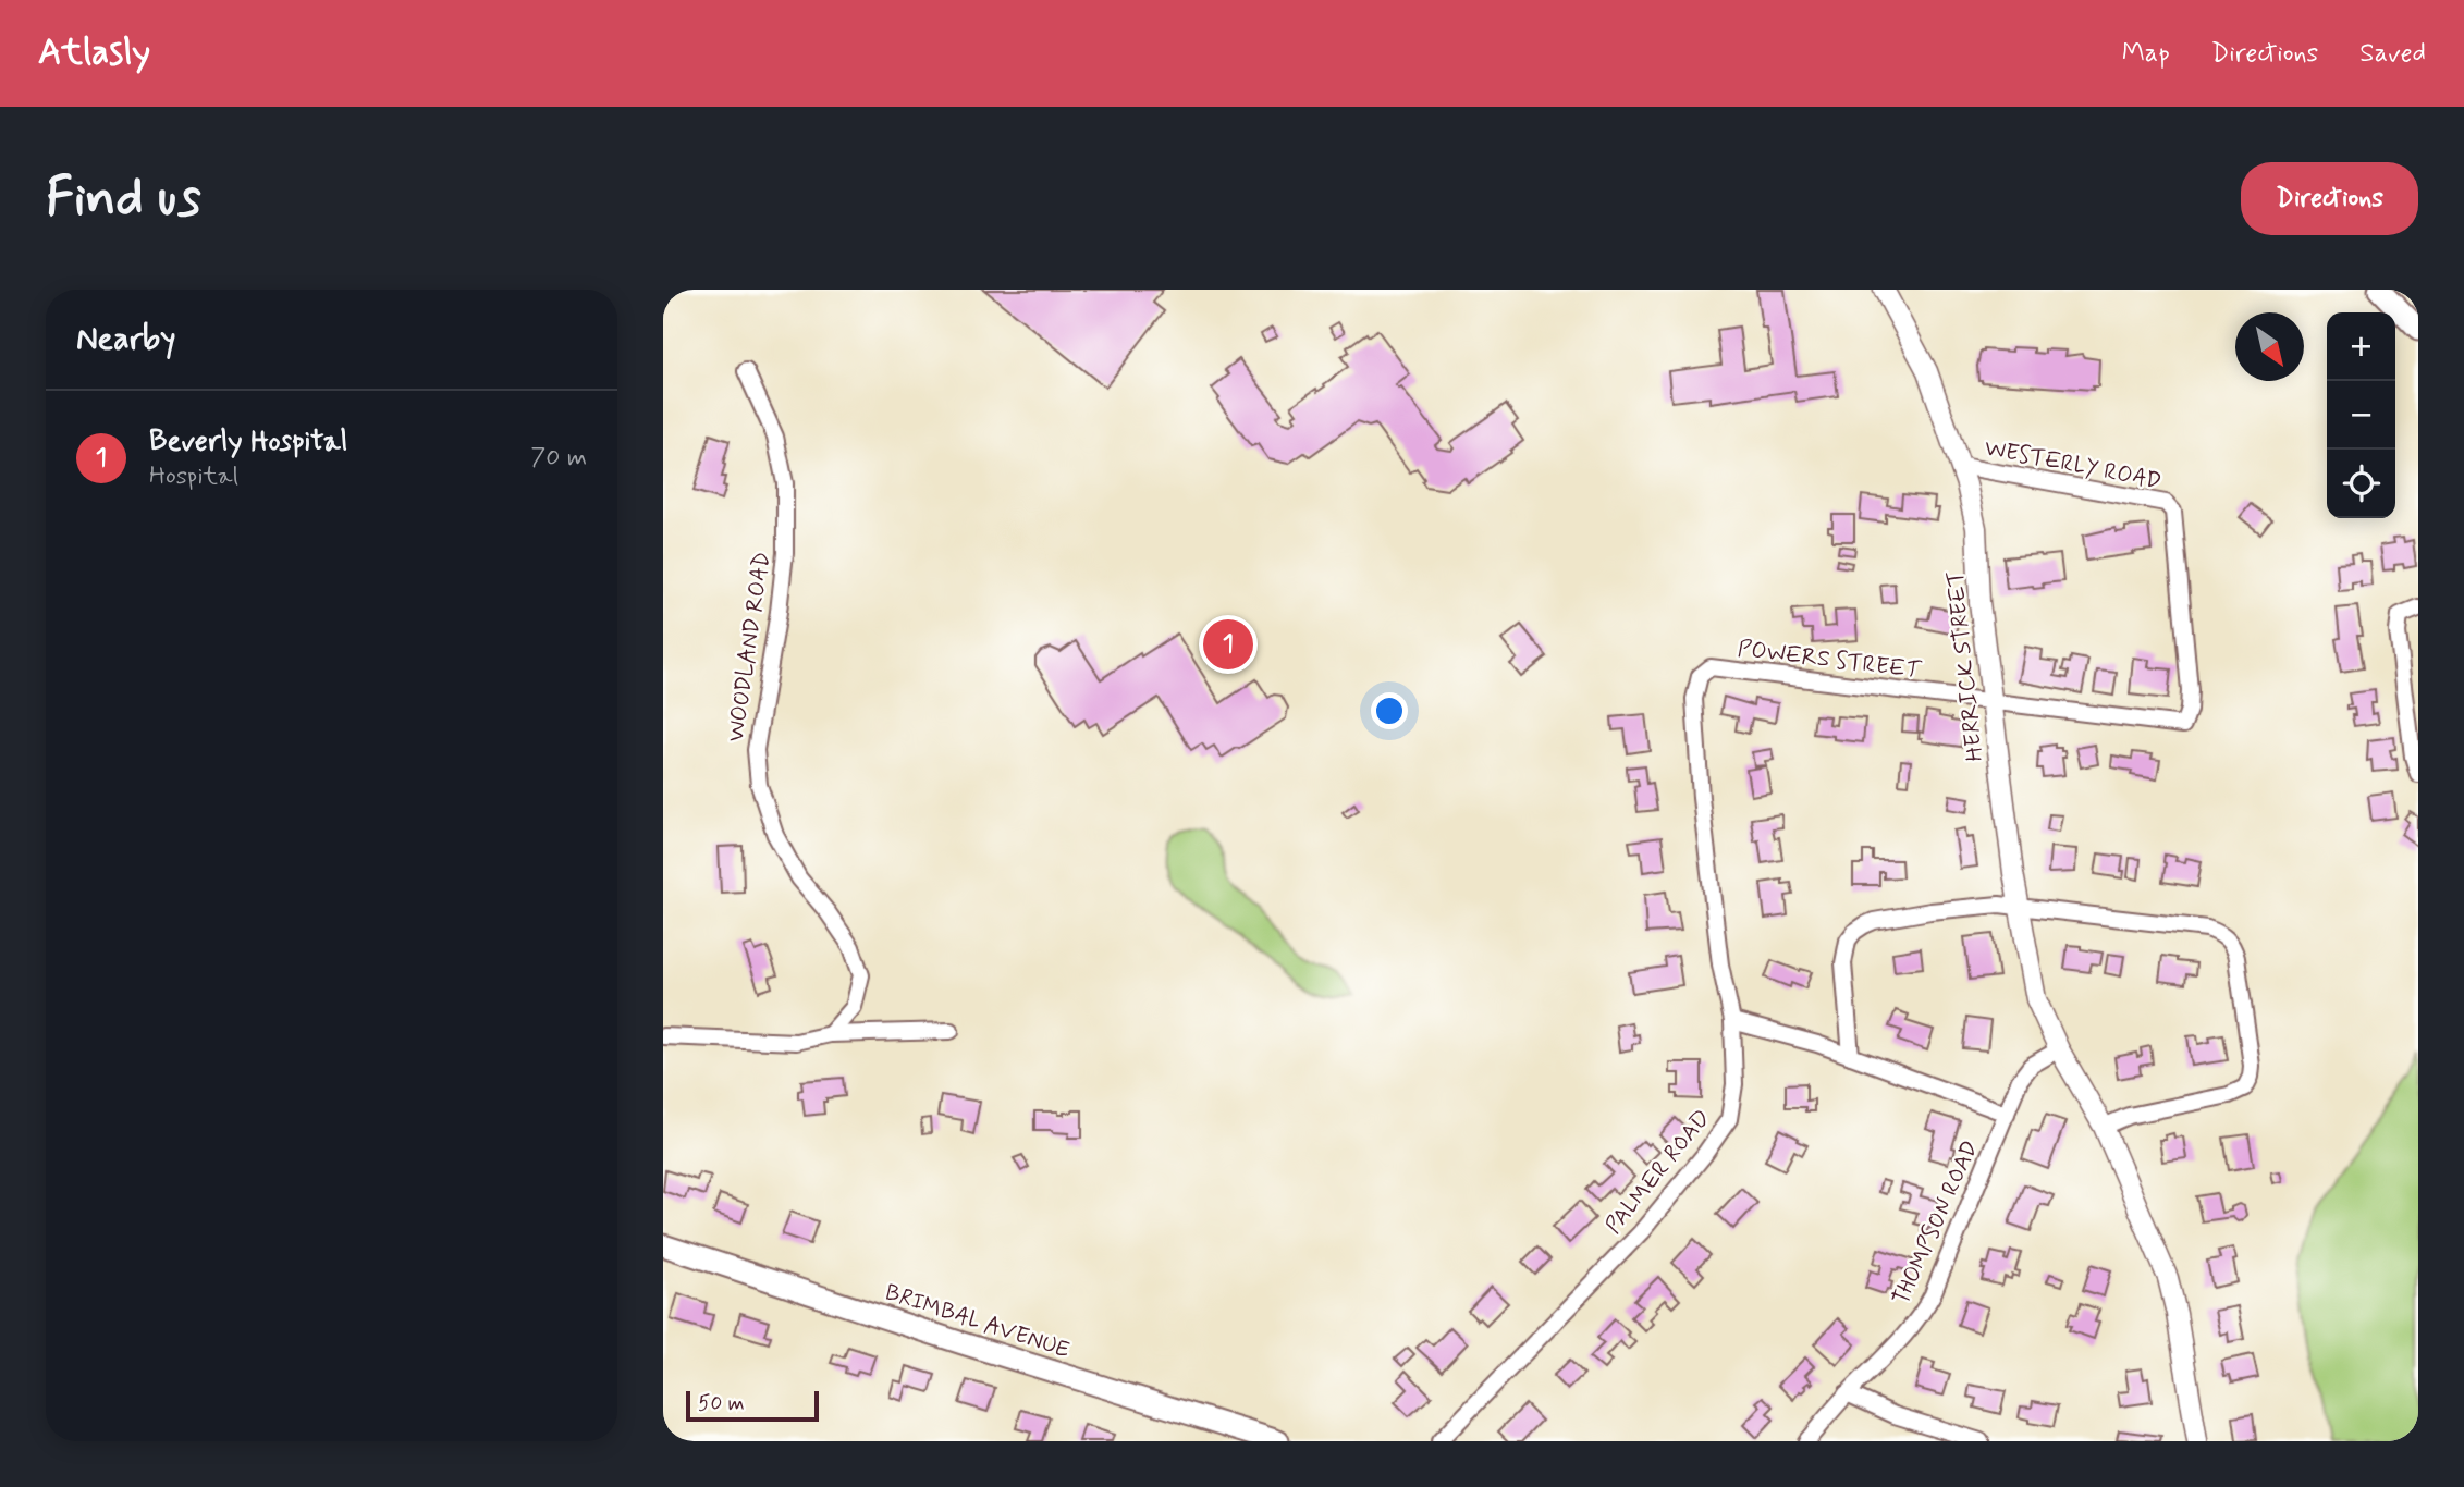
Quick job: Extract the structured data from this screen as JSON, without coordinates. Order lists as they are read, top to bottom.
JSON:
{
  "streets": {
    "main road": ["BRIMBAL AVENUE"],
    "street": [
      "WESTERLY ROAD",
      "WOODLAND ROAD",
      "POWERS STREET",
      "HERRICK STREET",
      "PALMER ROAD",
      "THOMPSON ROAD"
    ]
  },
  "crossings": [
    ["WESTERLY ROAD", "POWERS STREET"],
    ["WESTERLY ROAD", "HERRICK STREET"],
    ["POWERS STREET", "HERRICK STREET"],
    ["POWERS STREET", "PALMER ROAD"],
    ["HERRICK STREET", "THOMPSON ROAD"]
  ],
  "scale_bar": "50 m",
  "north": "bottom right",
  "page": {
    "header": "Atlasly",
    "nav": ["Map", "Directions", "Saved"],
    "buttons": "Directions",
    "title": "Find us",
    "heading": "Nearby",
    "map_buttons": ["+", "−"],
    "list": [
      {
        "mark": "1",
        "name": "Beverly Hospital",
        "note": "Hospital",
        "value": "70 m"
      }
    ],
    "pins": "1",
    "scale": "50 m"
  }
}
